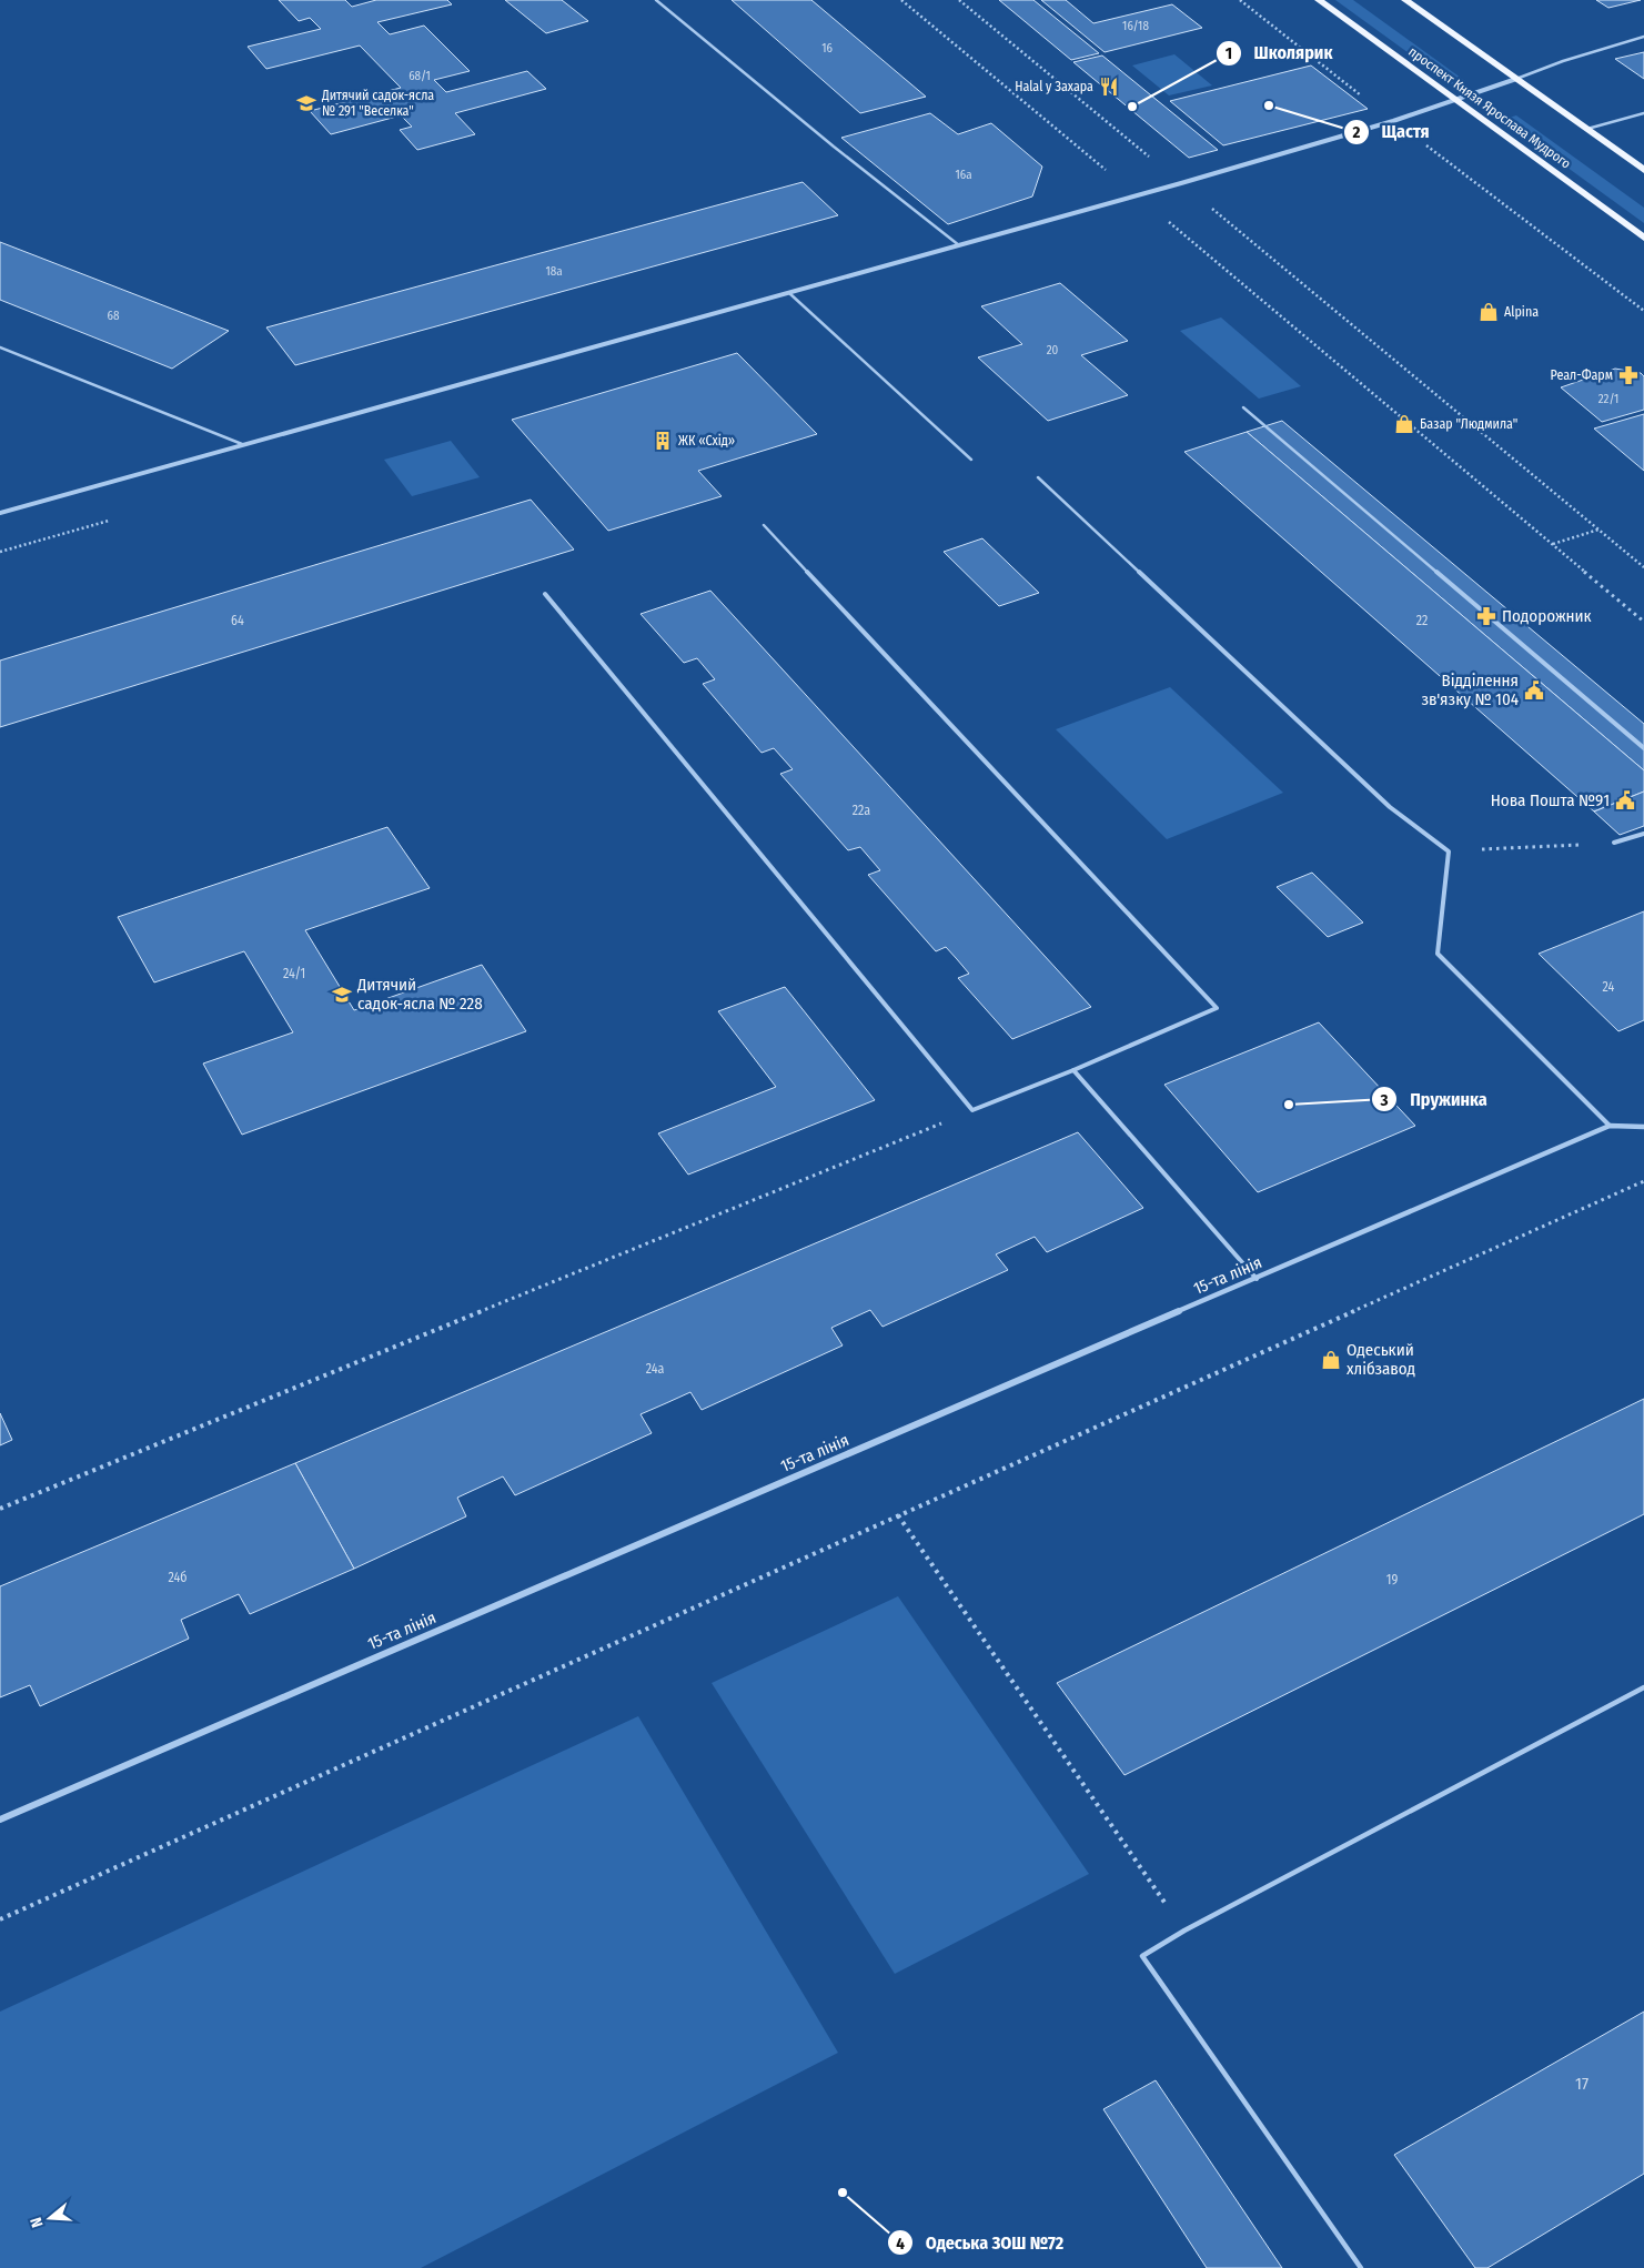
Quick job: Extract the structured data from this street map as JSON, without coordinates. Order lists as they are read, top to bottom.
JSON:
{
  "streets": {
    "main road": ["проспект Князя Ярослава Мудрого"],
    "street": ["15-та лінія"]
  },
  "places": {
    "restaurant": ["Halal у Захара"],
    "school or university": ["Дитячий садок-ясла № 291 \"Веселка\"", "Дитячий садок-ясла № 228"],
    "other": [
      "Щастя",
      "Школярик",
      "Пружинка",
      "Одеська ЗОШ №72"
    ],
    "shop": ["Alpina", "Базар \"Людмила\"", "Одеський хлібзавод"],
    "pharmacy": ["Реал-Фарм", "Подорожник"],
    "building": ["ЖК «Схід»"],
    "public building": ["Відділення зв'язку № 104", "Нова Пошта №91"]
  },
  "house_numbers": [
    "16/18",
    "16",
    "68/1",
    "16а",
    "18а",
    "68",
    "20",
    "22/1",
    "64",
    "22",
    "22а",
    "24/1",
    "24",
    "24а",
    "24б",
    "19",
    "17"
  ],
  "north": "left"
}
